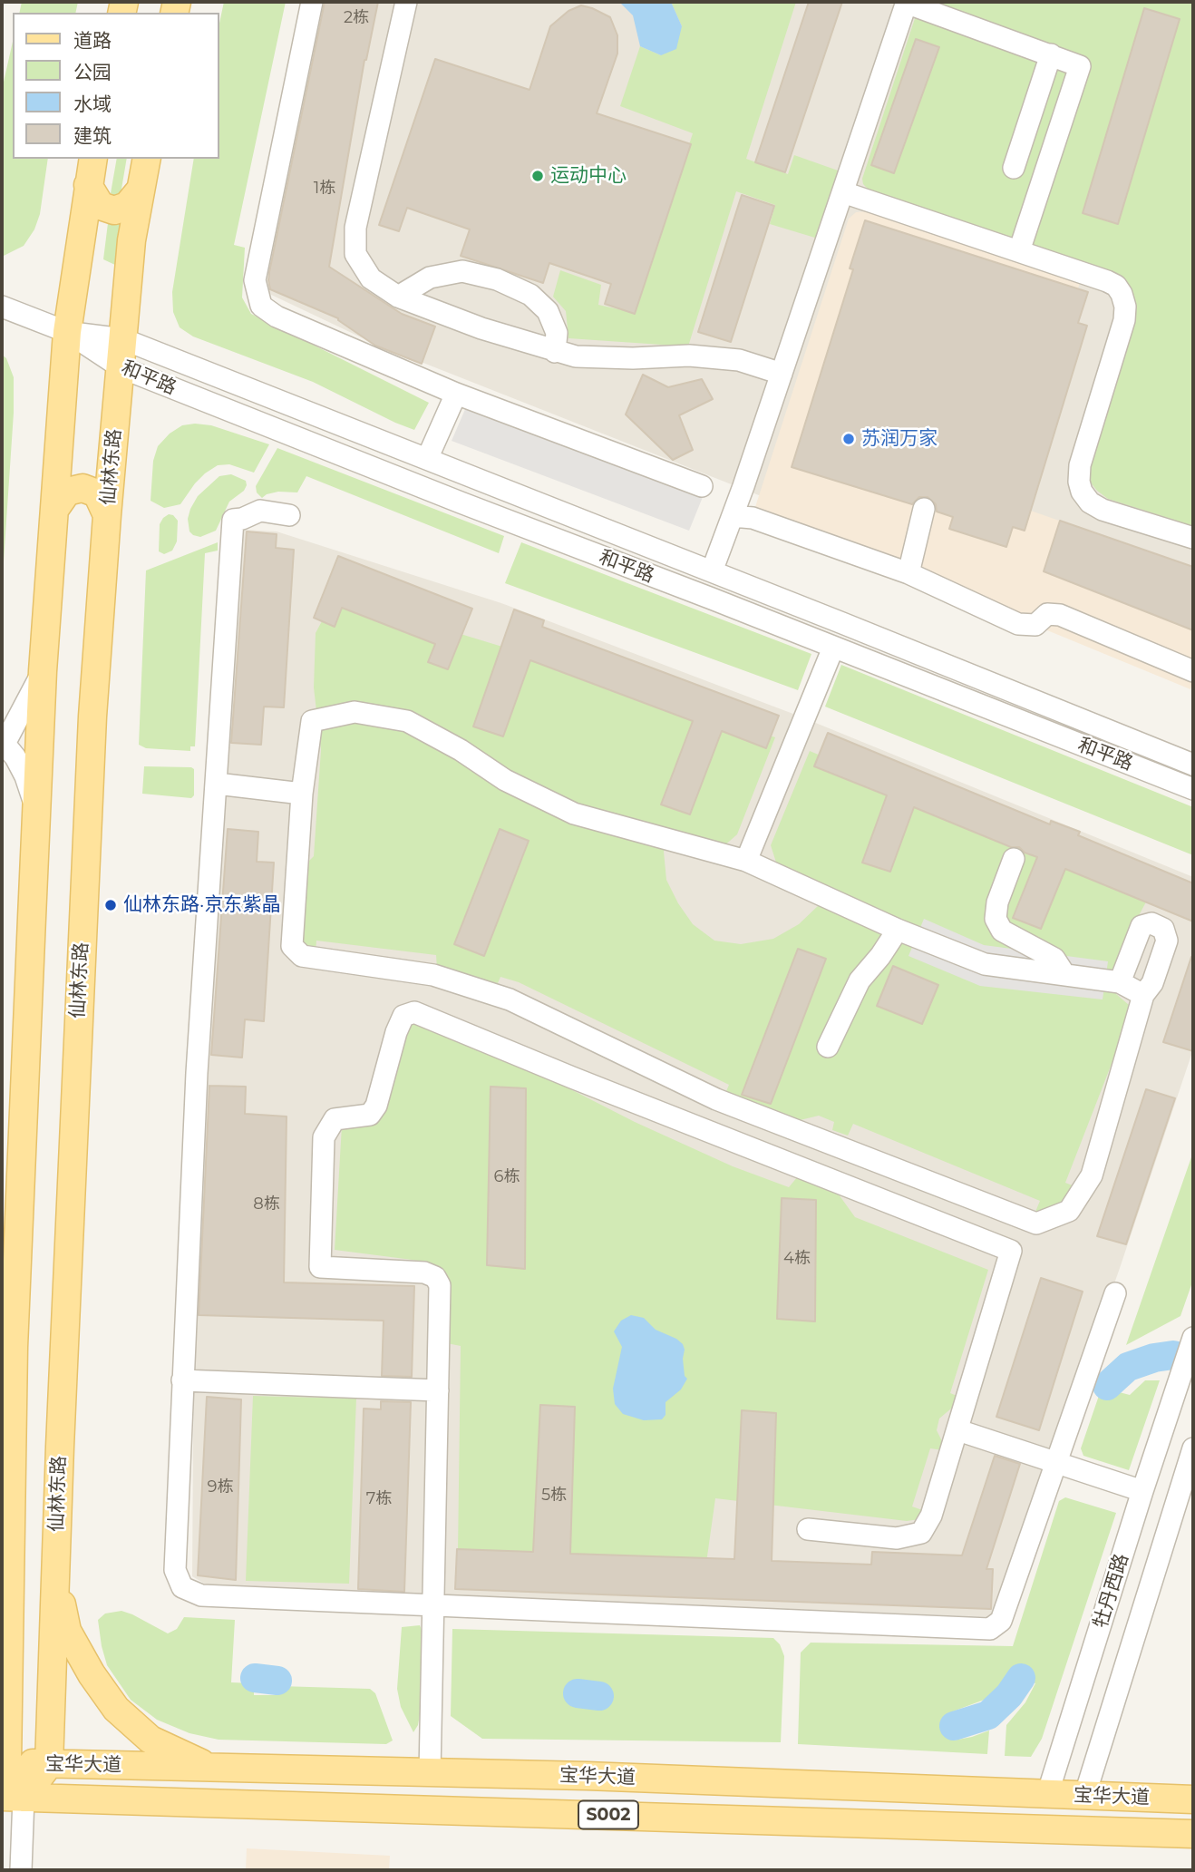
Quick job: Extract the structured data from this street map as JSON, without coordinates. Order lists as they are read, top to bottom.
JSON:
{
  "streets": {
    "main road": ["仙林东路", "宝华大道", "S002"],
    "street": ["和平路", "牡丹西路"]
  },
  "crossings": [
    ["和平路", "仙林东路"],
    ["仙林东路", "宝华大道"],
    ["牡丹西路", "宝华大道"]
  ],
  "places": ["运动中心", "苏润万家", "仙林东路·京东紫晶"],
  "house_numbers": [
    "2栋",
    "1栋",
    "6栋",
    "8栋",
    "4栋",
    "9栋",
    "5栋",
    "7栋"
  ],
  "legend": [
    "道路",
    "公园",
    "水域",
    "建筑"
  ]
}
